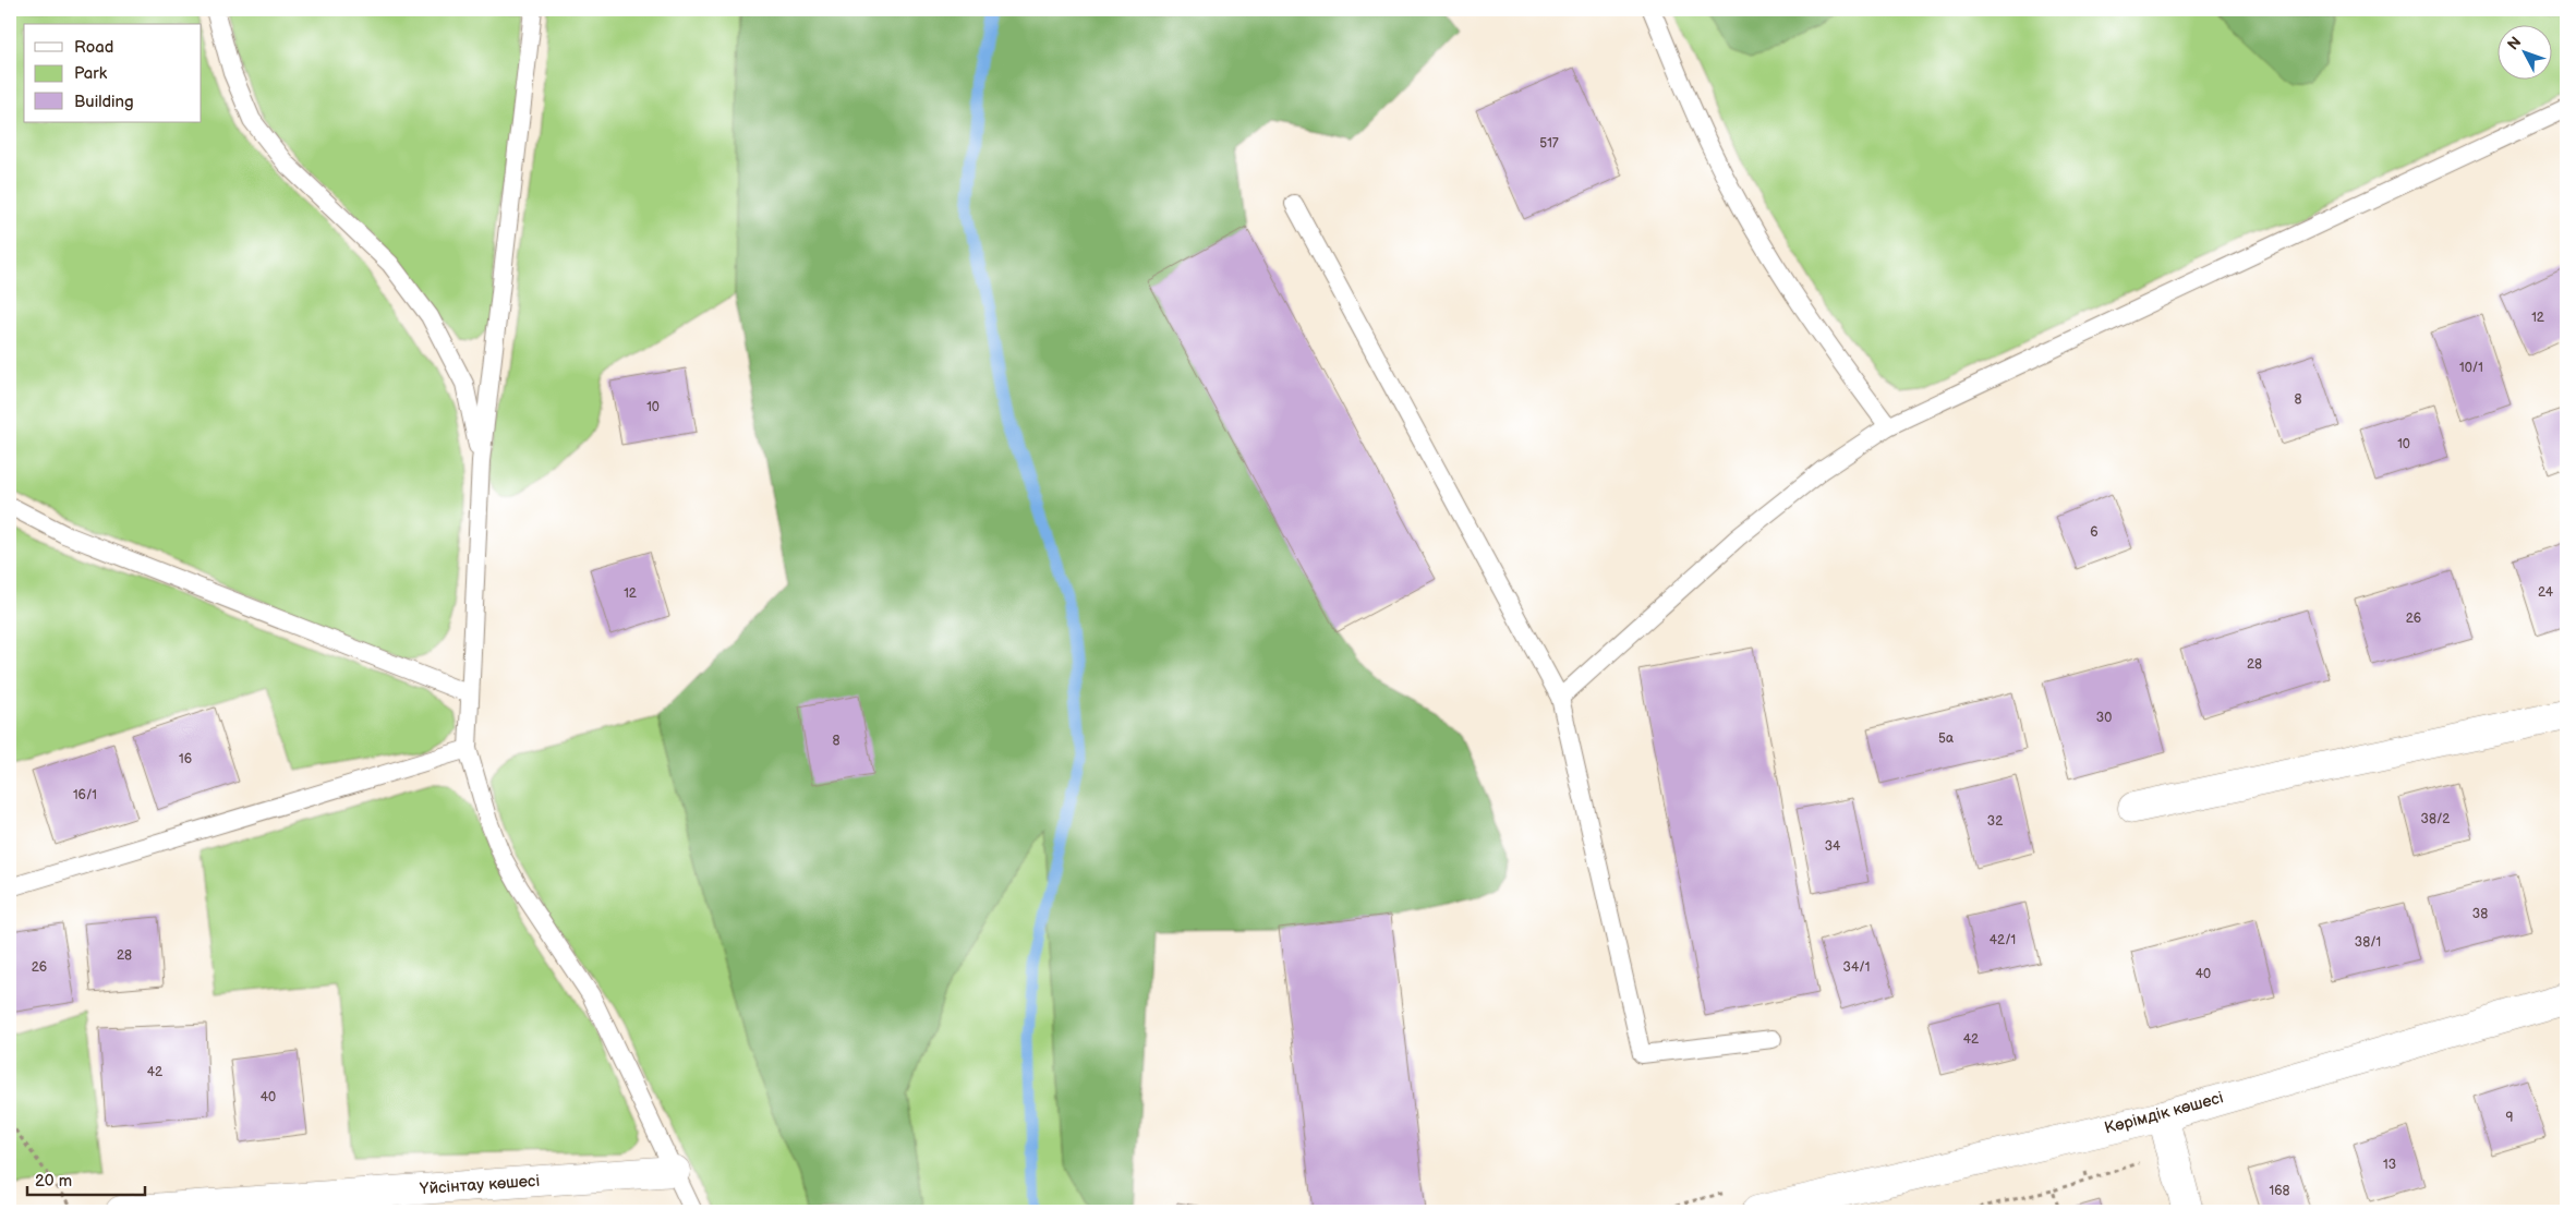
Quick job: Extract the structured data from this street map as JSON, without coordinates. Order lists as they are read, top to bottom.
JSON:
{
  "streets": {
    "street": ["Көрімдік көшесі", "Үйсінтау көшесі"]
  },
  "house_numbers": [
    "517",
    "12",
    "10/1",
    "8",
    "10",
    "10",
    "6",
    "24",
    "12",
    "26",
    "28",
    "30",
    "5а",
    "8",
    "16",
    "16/1",
    "38/2",
    "32",
    "34",
    "38",
    "42/1",
    "38/1",
    "28",
    "26",
    "34/1",
    "40",
    "42",
    "42",
    "40",
    "9",
    "13",
    "168"
  ],
  "legend": ["Road", "Park", "Building"],
  "scale_bar": "20 m",
  "north": "top left"
}
